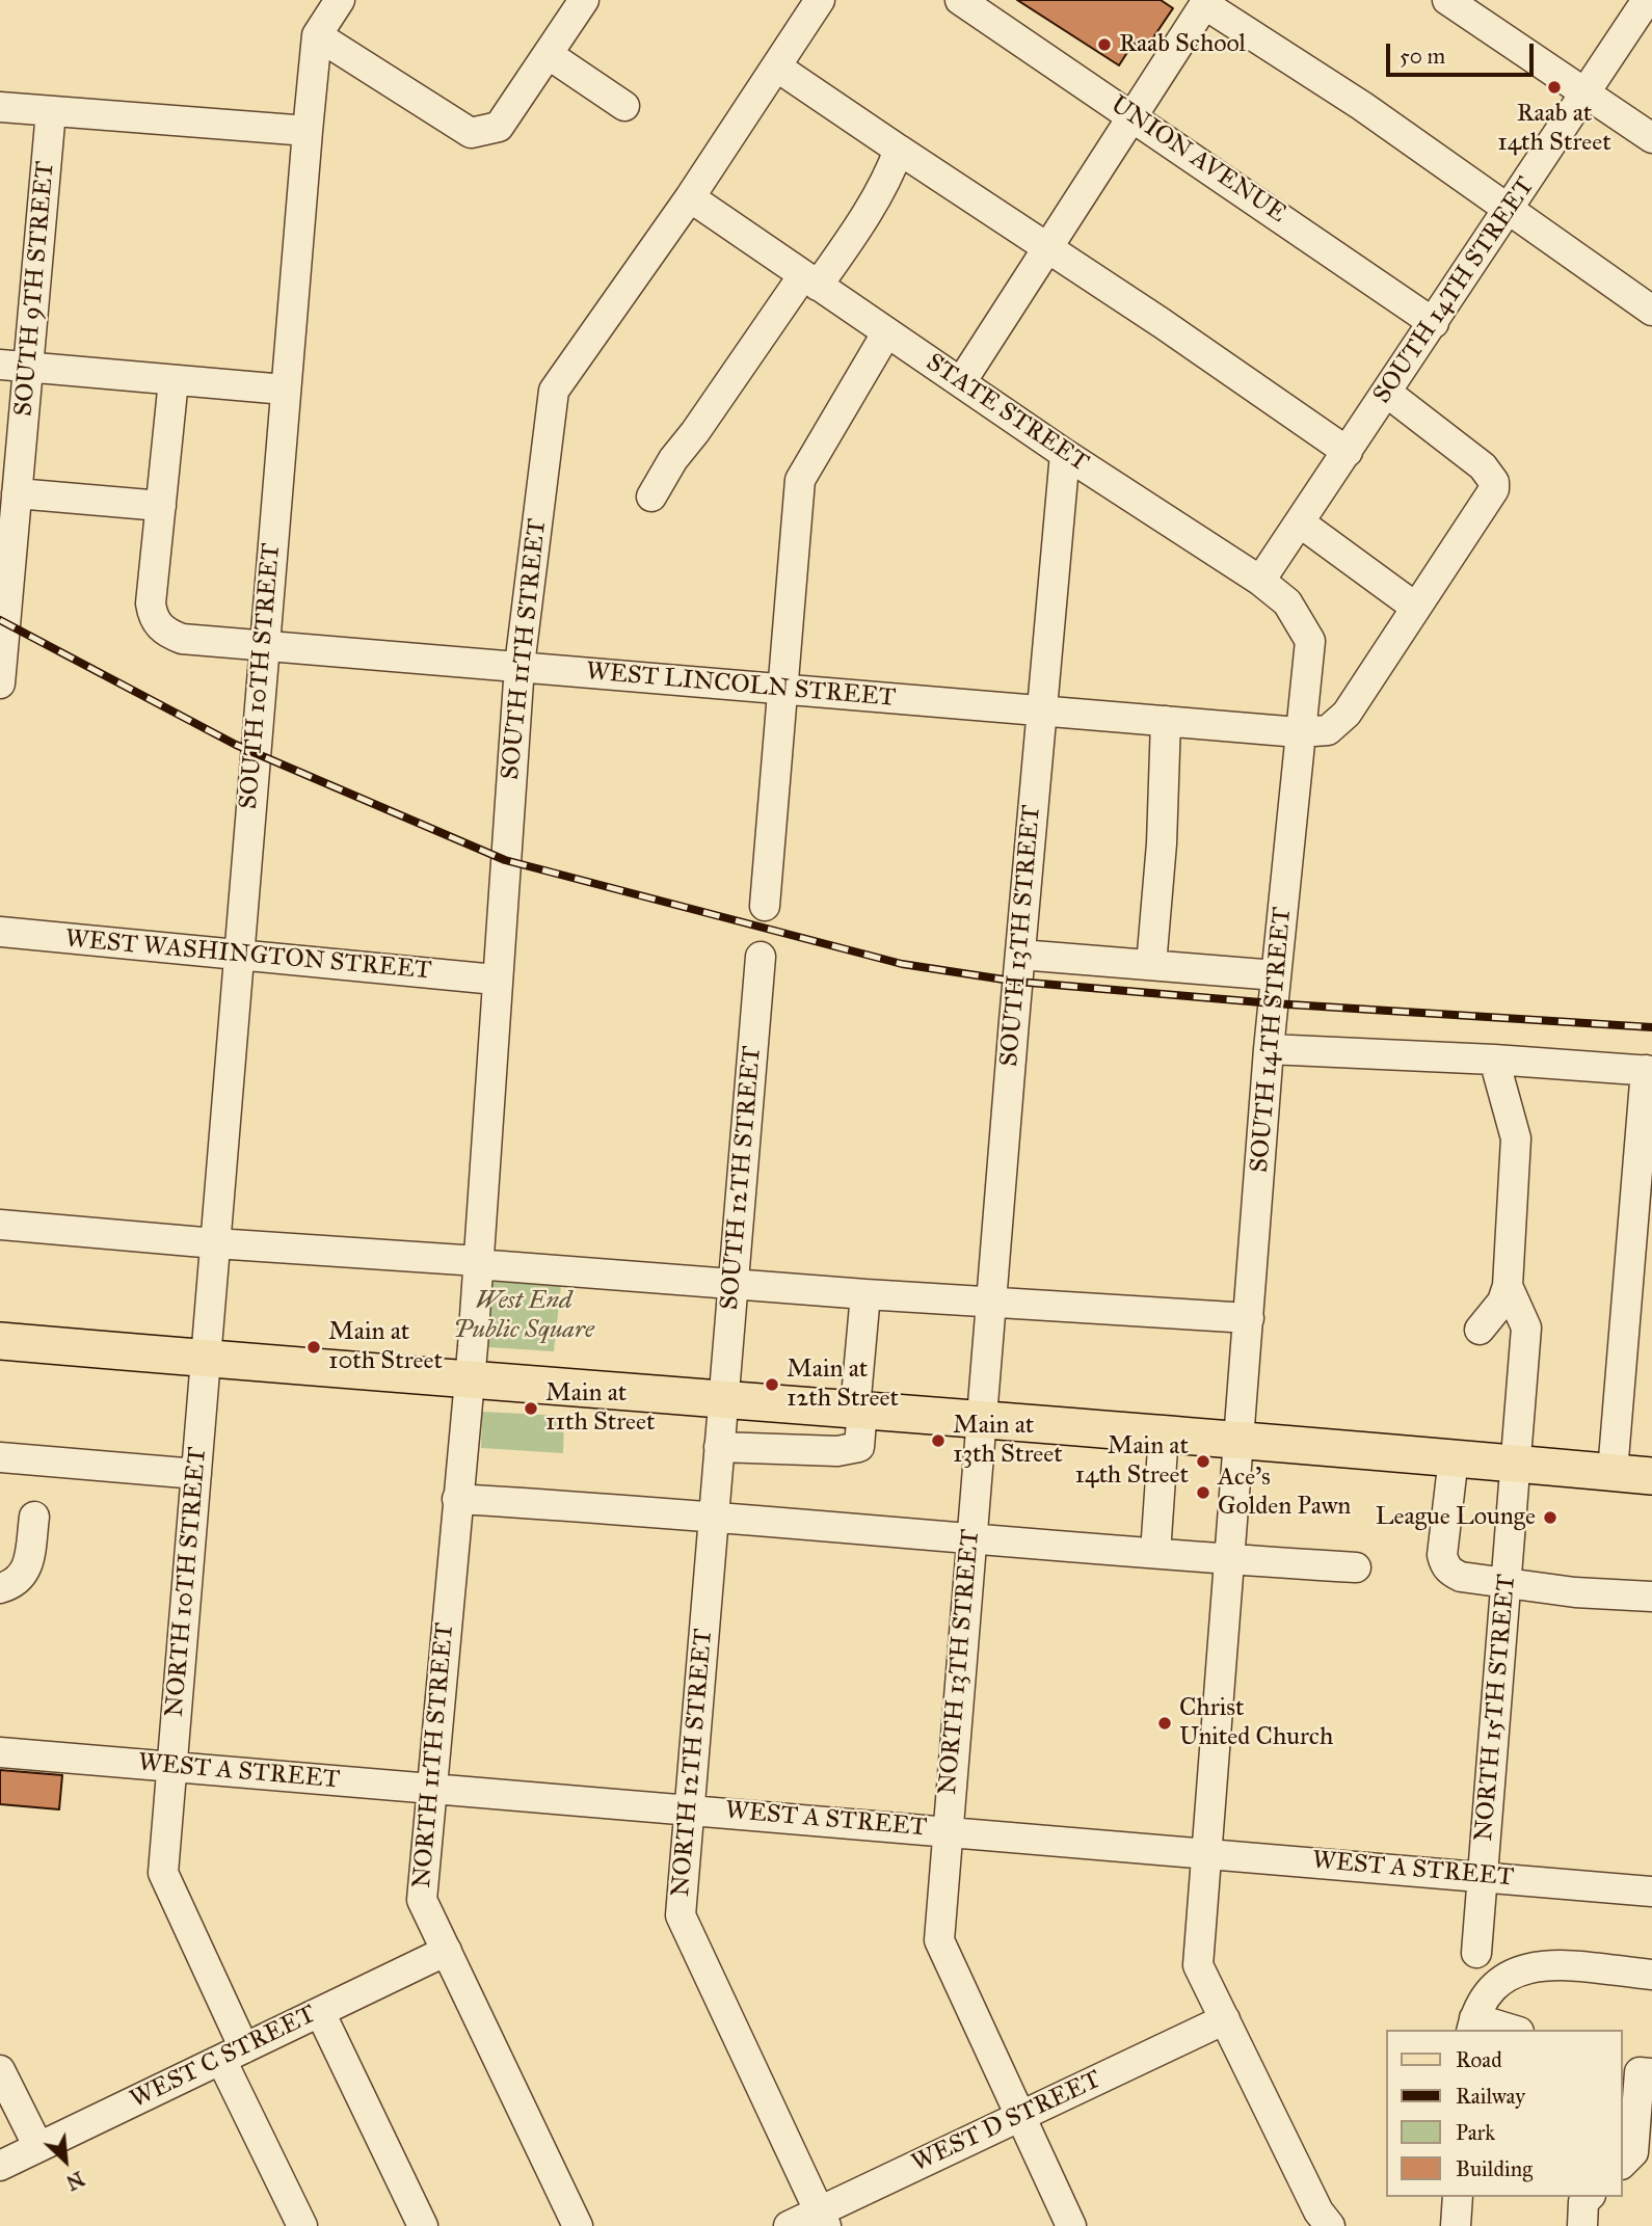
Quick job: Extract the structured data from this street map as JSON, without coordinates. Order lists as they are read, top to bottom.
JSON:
{
  "streets": {
    "street": [
      "UNION AVENUE",
      "SOUTH 9TH STREET",
      "SOUTH 14TH STREET",
      "STATE STREET",
      "SOUTH 11TH STREET",
      "SOUTH 10TH STREET",
      "WEST LINCOLN STREET",
      "SOUTH 13TH STREET",
      "WEST WASHINGTON STREET",
      "SOUTH 12TH STREET",
      "NORTH 10TH STREET",
      "NORTH 13TH STREET",
      "NORTH 15TH STREET",
      "NORTH 11TH STREET",
      "NORTH 12TH STREET",
      "WEST A STREET",
      "WEST C STREET",
      "WEST D STREET"
    ]
  },
  "crossings": [
    ["UNION AVENUE", "SOUTH 14TH STREET"],
    ["SOUTH 14TH STREET", "STATE STREET"],
    ["SOUTH 14TH STREET", "WEST LINCOLN STREET"],
    ["SOUTH 14TH STREET", "WEST A STREET"],
    ["SOUTH 14TH STREET", "WEST D STREET"],
    ["STATE STREET", "SOUTH 11TH STREET"],
    ["STATE STREET", "SOUTH 13TH STREET"],
    ["SOUTH 11TH STREET", "WEST LINCOLN STREET"],
    ["SOUTH 11TH STREET", "WEST WASHINGTON STREET"],
    ["SOUTH 11TH STREET", "NORTH 11TH STREET"],
    ["SOUTH 10TH STREET", "WEST LINCOLN STREET"],
    ["SOUTH 10TH STREET", "WEST WASHINGTON STREET"],
    ["SOUTH 10TH STREET", "NORTH 10TH STREET"],
    ["WEST LINCOLN STREET", "SOUTH 13TH STREET"],
    ["SOUTH 13TH STREET", "NORTH 13TH STREET"],
    ["SOUTH 12TH STREET", "NORTH 12TH STREET"],
    ["NORTH 10TH STREET", "WEST A STREET"],
    ["NORTH 10TH STREET", "WEST C STREET"],
    ["NORTH 13TH STREET", "WEST A STREET"],
    ["NORTH 13TH STREET", "WEST D STREET"],
    ["NORTH 15TH STREET", "WEST A STREET"],
    ["NORTH 11TH STREET", "WEST A STREET"],
    ["NORTH 11TH STREET", "WEST C STREET"],
    ["NORTH 12TH STREET", "WEST A STREET"],
    ["NORTH 12TH STREET", "WEST D STREET"]
  ],
  "parks": ["West End Public Square"],
  "places": [
    "Raab School",
    "Raab at 14th Street",
    "Main at 10th Street",
    "Main at 12th Street",
    "Main at 11th Street",
    "Main at 13th Street",
    "Main at 14th Street",
    "Ace's Golden Pawn",
    "League Lounge",
    "Christ United Church"
  ],
  "legend": [
    "Road",
    "Railway",
    "Park",
    "Building"
  ],
  "scale_bar": "50 m",
  "north": "bottom right"
}
